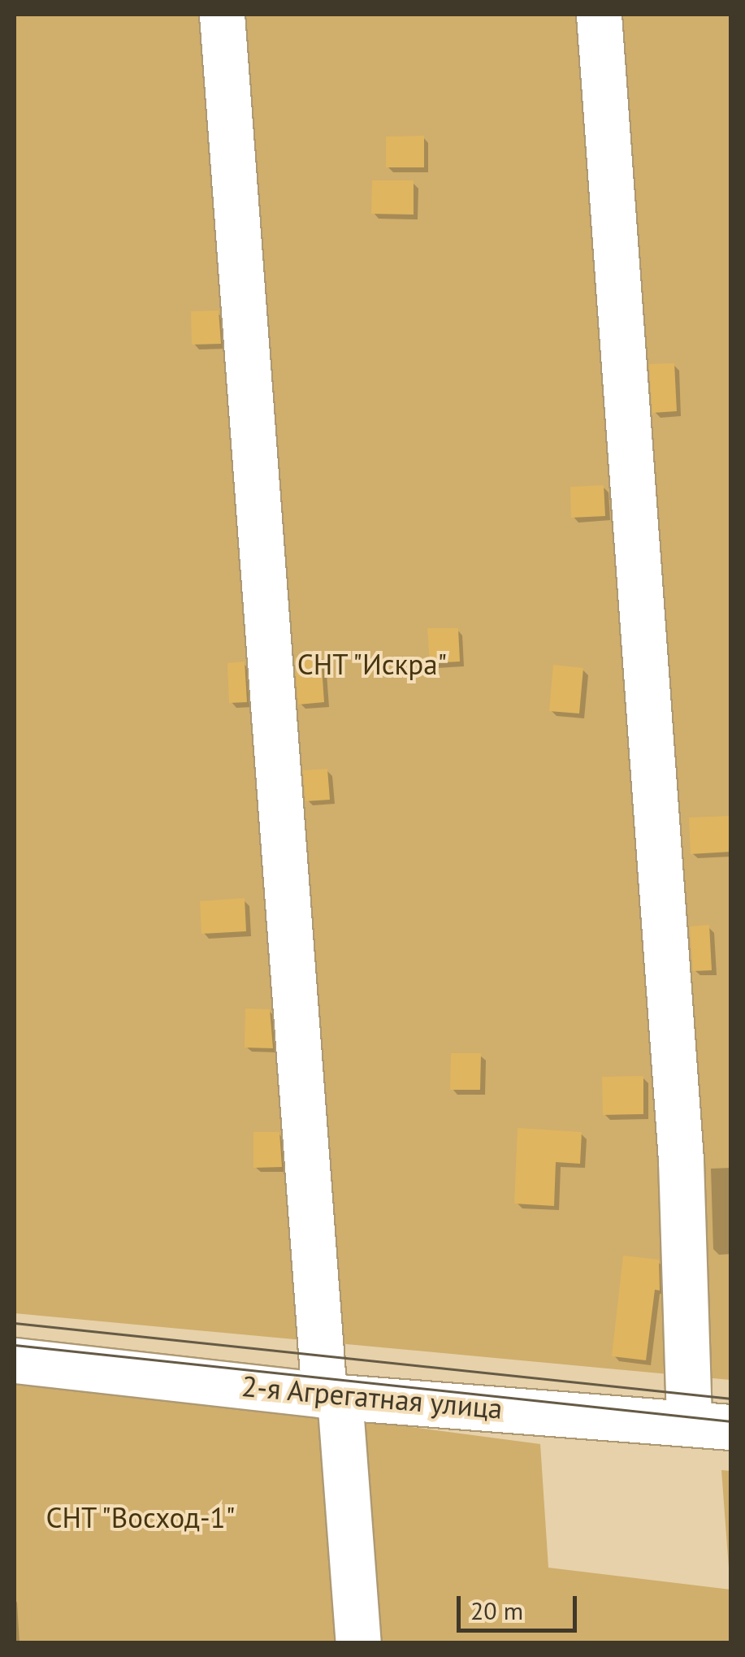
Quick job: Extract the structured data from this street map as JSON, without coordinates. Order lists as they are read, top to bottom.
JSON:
{
  "streets": {
    "street": ["2-я Агрегатная улица"]
  },
  "parks": ["СНТ \"Искра\"", "СНТ \"Восход-1\""],
  "scale_bar": "20 m"
}
